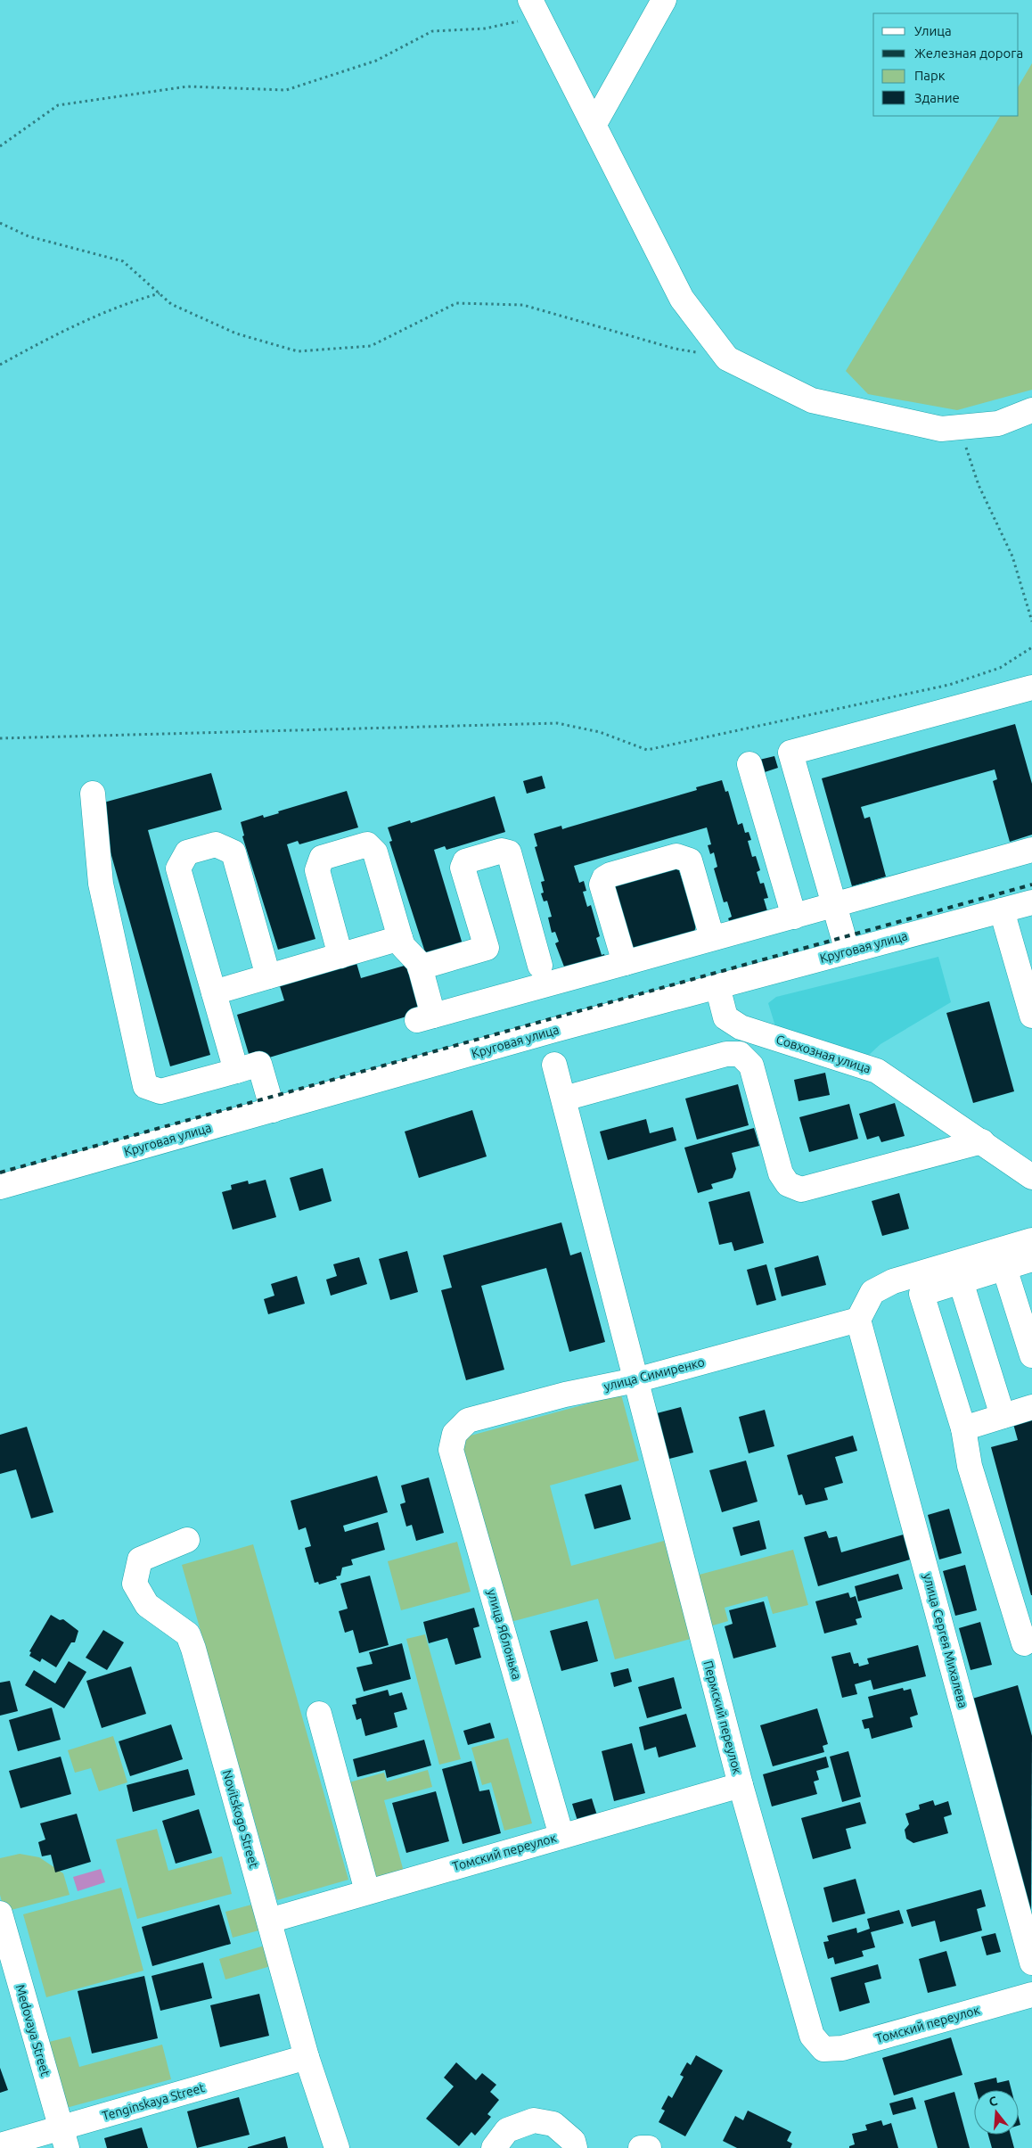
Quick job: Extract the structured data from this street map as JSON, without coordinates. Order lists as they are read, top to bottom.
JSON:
{
  "streets": {
    "street": [
      "Круговая улица",
      "Совхозная улица",
      "улица Симиренко",
      "улица Яблонька",
      "улица Сергея Михалева",
      "Пермский переулок",
      "Novitskogo Street",
      "Томский переулок",
      "Medovaya Street",
      "Tenginskaya Street"
    ]
  },
  "crossings": [
    ["Круговая улица", "Совхозная улица"],
    ["улица Симиренко", "улица Яблонька"],
    ["улица Симиренко", "улица Сергея Михалева"],
    ["улица Симиренко", "Пермский переулок"],
    ["улица Яблонька", "Томский переулок"],
    ["Пермский переулок", "Томский переулок"],
    ["Novitskogo Street", "Томский переулок"],
    ["Novitskogo Street", "Tenginskaya Street"],
    ["Medovaya Street", "Tenginskaya Street"]
  ],
  "legend": [
    "Улица",
    "Железная дорога",
    "Парк",
    "Здание"
  ],
  "north": "top"
}
